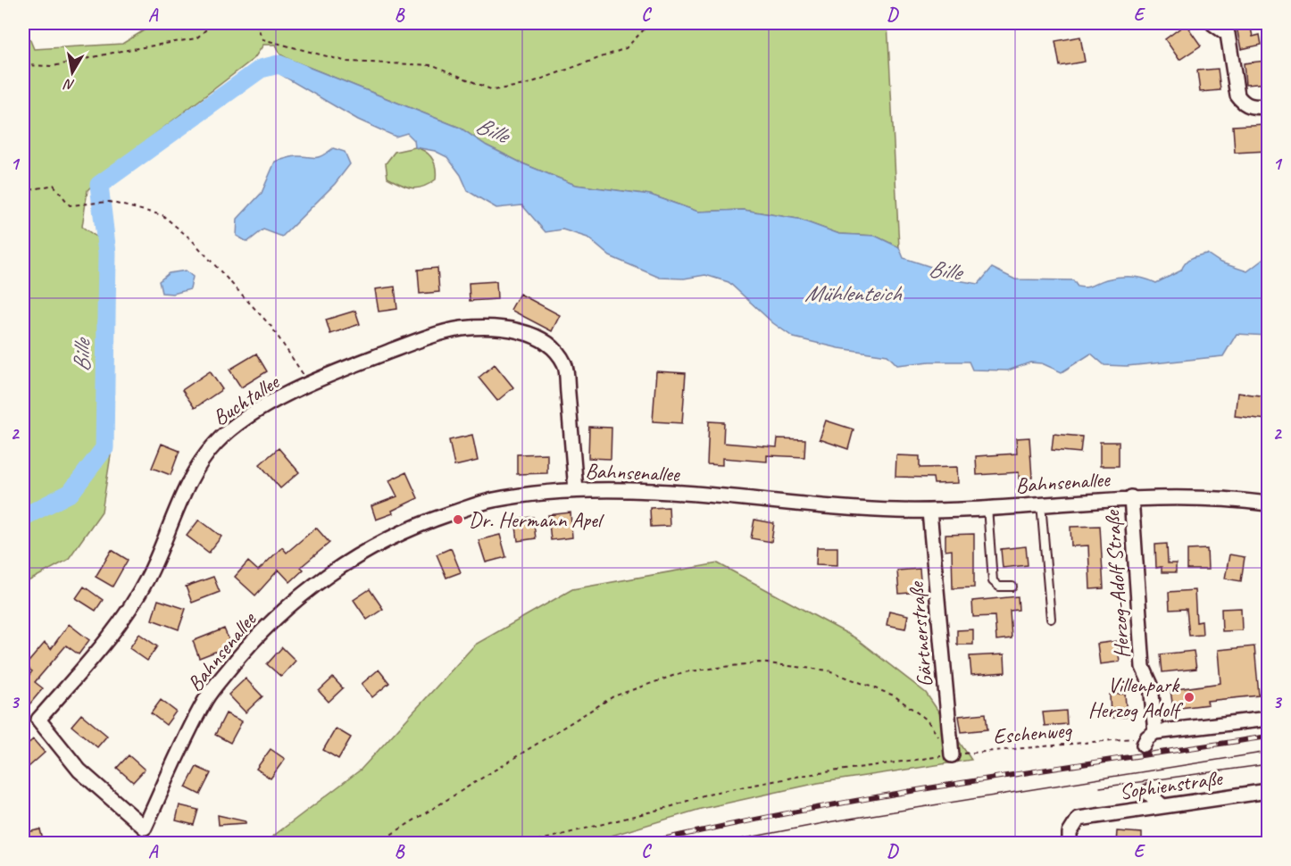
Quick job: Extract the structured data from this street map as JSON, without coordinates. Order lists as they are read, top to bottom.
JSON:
{
  "streets": {
    "street": [
      "Buchtallee",
      "Bahnsenallee",
      "Herzog-Adolf Straße",
      "Gärtnerstraße",
      "Sophienstraße"
    ],
    "path": ["Eschenweg"]
  },
  "crossings": [
    ["Buchtallee", "Bahnsenallee"],
    ["Bahnsenallee", "Herzog-Adolf Straße"],
    ["Bahnsenallee", "Gärtnerstraße"],
    ["Herzog-Adolf Straße", "Eschenweg"],
    ["Gärtnerstraße", "Eschenweg"]
  ],
  "water": ["Bille", "Mühlenteich"],
  "places": ["Dr. Hermann Apel", "Villenpark Herzog Adolf"],
  "north": "bottom",
  "grid": {
    "columns": [
      "A",
      "B",
      "C",
      "D",
      "E"
    ],
    "rows": ["1", "2", "3"]
  }
}
